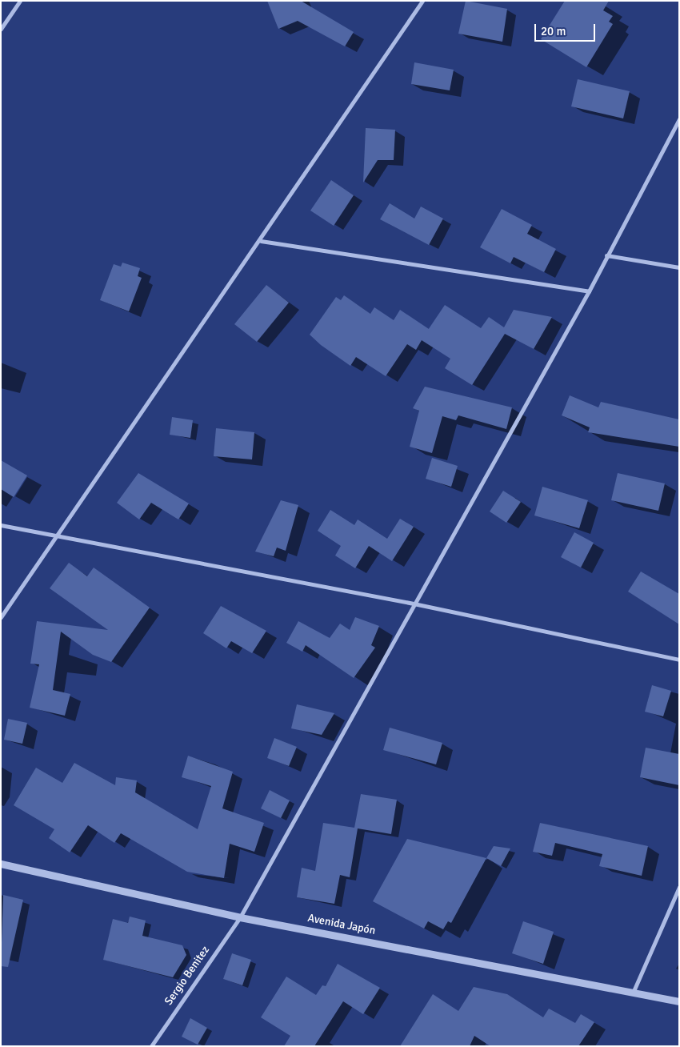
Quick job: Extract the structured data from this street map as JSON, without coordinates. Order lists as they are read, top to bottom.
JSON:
{
  "streets": {
    "street": ["Avenida Japón", "Sergio Benitez"]
  },
  "crossings": [
    ["Avenida Japón", "Sergio Benitez"]
  ],
  "scale_bar": "20 m"
}
